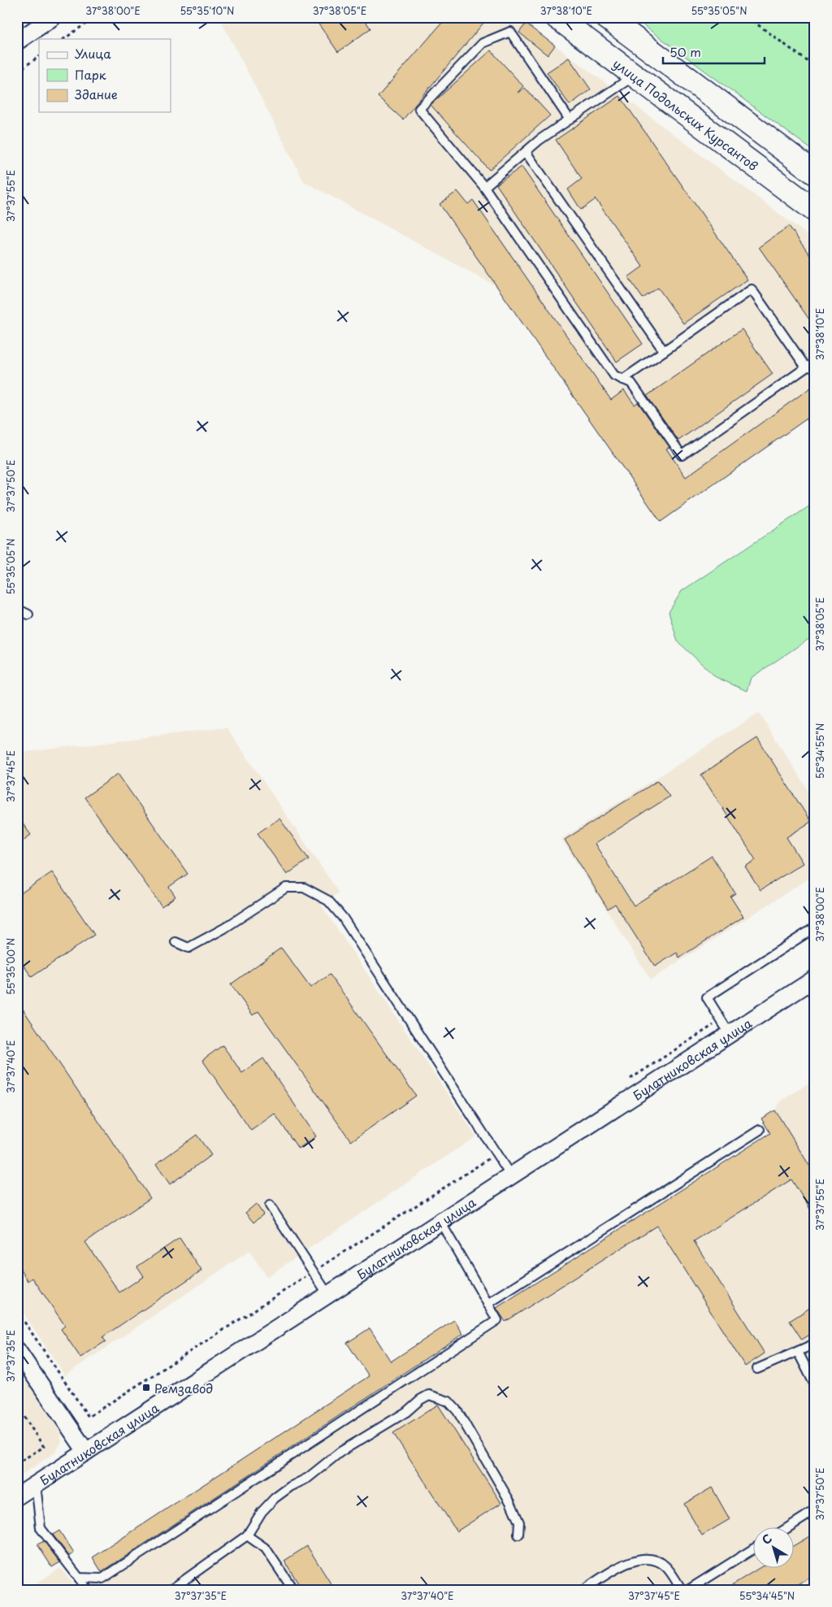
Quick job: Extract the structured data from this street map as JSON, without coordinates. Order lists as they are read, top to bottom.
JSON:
{
  "streets": {
    "main road": ["улица Подольских Курсантов"],
    "street": ["Булатниковская улица"]
  },
  "places": {
    "transit": ["Ремзавод"]
  },
  "legend": ["Улица", "Парк", "Здание"],
  "scale_bar": "50 m",
  "north": "top left",
  "coordinates": [
    "37°38'00\"E",
    "55°35'10\"N",
    "37°38'05\"E",
    "37°38'10\"E",
    "55°35'05\"N",
    "37°37'55\"E",
    "37°37'50\"E",
    "55°34'55\"N",
    "37°37'45\"E",
    "55°35'00\"N",
    "37°37'40\"E",
    "37°37'35\"E",
    "55°34'45\"N"
  ]
}
